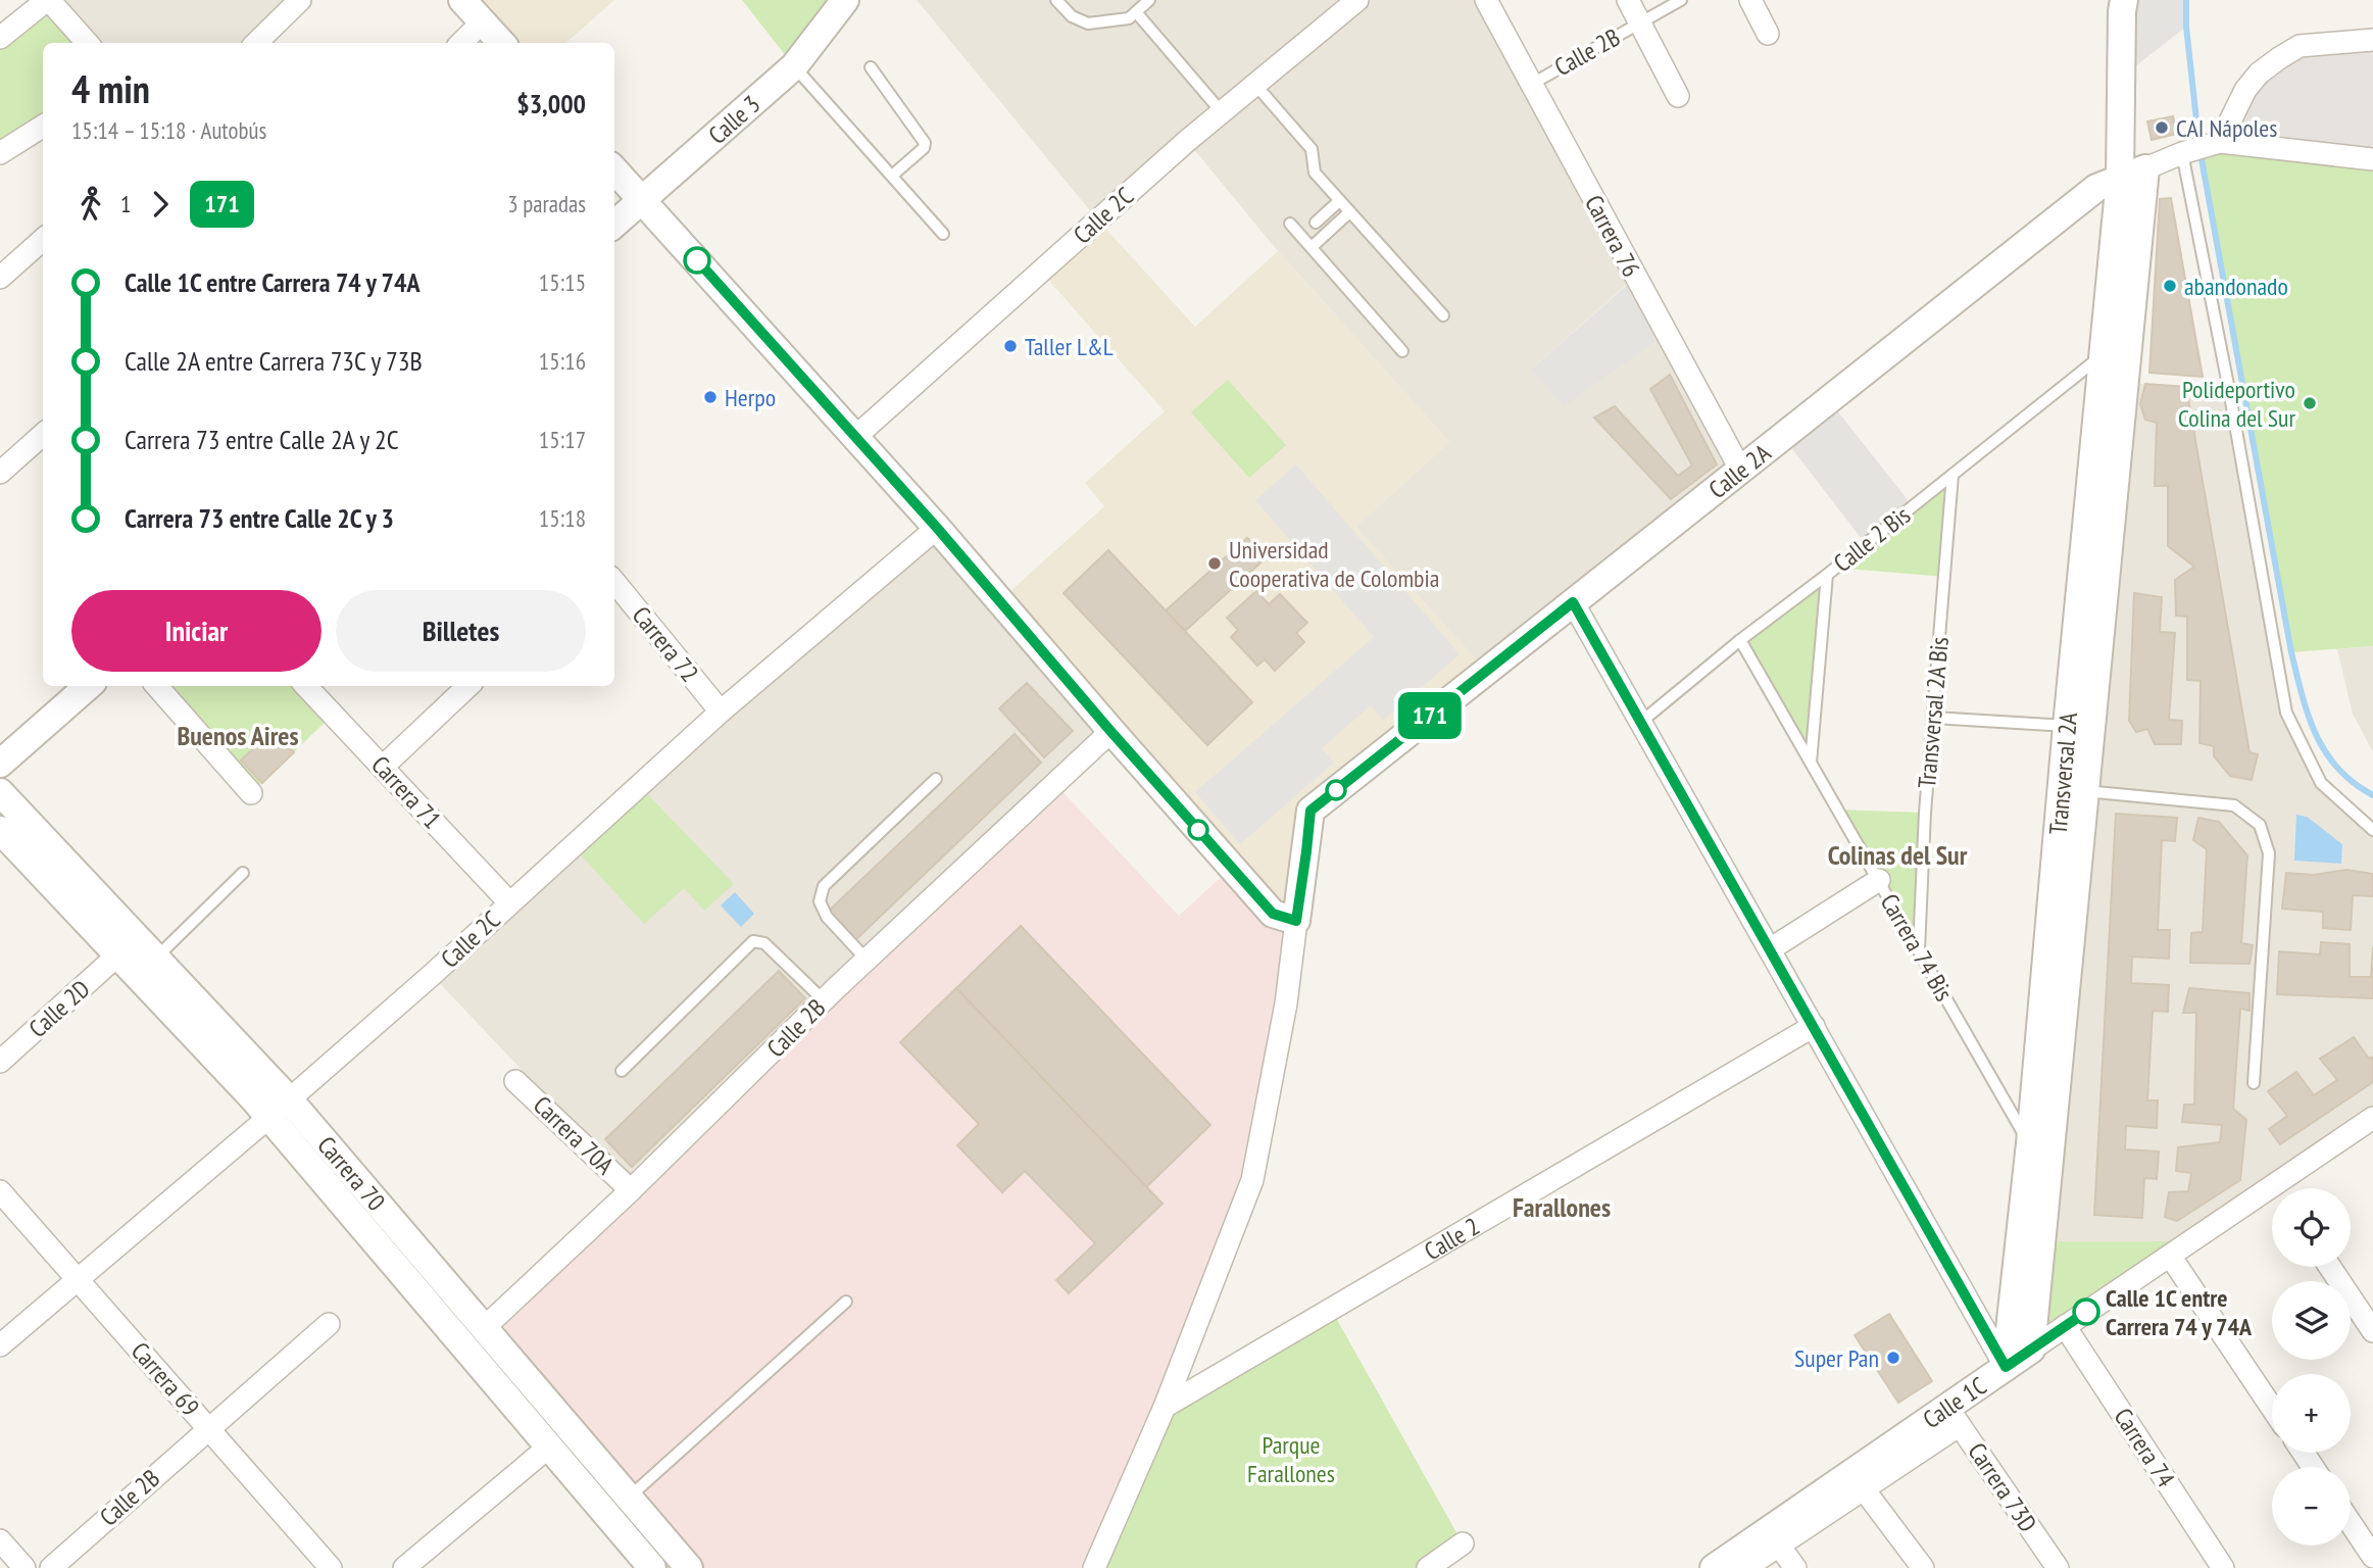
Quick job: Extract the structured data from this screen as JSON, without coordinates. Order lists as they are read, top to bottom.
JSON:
{
  "streets": {
    "street": [
      "Calle 2B",
      "Calle 3",
      "Calle 2C",
      "Carrera 76",
      "Calle 2A",
      "Carrera 72",
      "Transversal 2A",
      "Carrera 71",
      "Calle 2D",
      "Carrera 70A",
      "Carrera 70",
      "Calle 2",
      "Carrera 69",
      "Calle 1C",
      "Carrera 74",
      "Carrera 73D"
    ],
    "lane": ["Calle 2 Bis", "Transversal 2A Bis", "Carrera 74 Bis"]
  },
  "crossings": [
    ["Calle 2B", "Carrera 76"],
    ["Calle 2B", "Carrera 70A"],
    ["Calle 2B", "Carrera 70"],
    ["Calle 2B", "Carrera 69"],
    ["Calle 2C", "Carrera 72"],
    ["Calle 2C", "Carrera 71"],
    ["Calle 2C", "Carrera 70"],
    ["Calle 2C", "Carrera 69"],
    ["Carrera 76", "Calle 2A"],
    ["Calle 2A", "Transversal 2A"],
    ["Calle 2 Bis", "Transversal 2A Bis"],
    ["Calle 2 Bis", "Transversal 2A"],
    ["Calle 2 Bis", "Carrera 74 Bis"],
    ["Transversal 2A Bis", "Carrera 74 Bis"],
    ["Transversal 2A", "Carrera 74 Bis"],
    ["Transversal 2A", "Calle 1C"],
    ["Calle 2D", "Carrera 70"],
    ["Calle 1C", "Carrera 74"],
    ["Calle 1C", "Carrera 73D"]
  ],
  "districts": ["Buenos Aires", "Colinas del Sur", "Farallones"],
  "parks": ["Parque Farallones"],
  "places": [
    "CAI Nápoles",
    "abandonado",
    "Taller L&L",
    "Herpo",
    "Polideportivo Colina del Sur",
    "Universidad Cooperativa de Colombia",
    "Calle 1C entre Carrera 74 y 74A",
    "Super Pan"
  ],
  "lines": ["bus line 171"],
  "page": {
    "on_map": "171",
    "heading": ["4 min", "15:14 – 15:18 · Autobús", "$3,000"],
    "legs": ["1", "171", "3 paradas"],
    "list": [
      {
        "name": "Calle 1C entre Carrera 74 y 74A",
        "value": "15:15"
      },
      {
        "name": "Calle 2A entre Carrera 73C y 73B",
        "value": "15:16"
      },
      {
        "name": "Carrera 73 entre Calle 2A y 2C",
        "value": "15:17"
      },
      {
        "name": "Carrera 73 entre Calle 2C y 3",
        "value": "15:18"
      }
    ],
    "buttons": ["Iniciar", "Billetes"],
    "map_buttons": ["+", "−"]
  }
}
